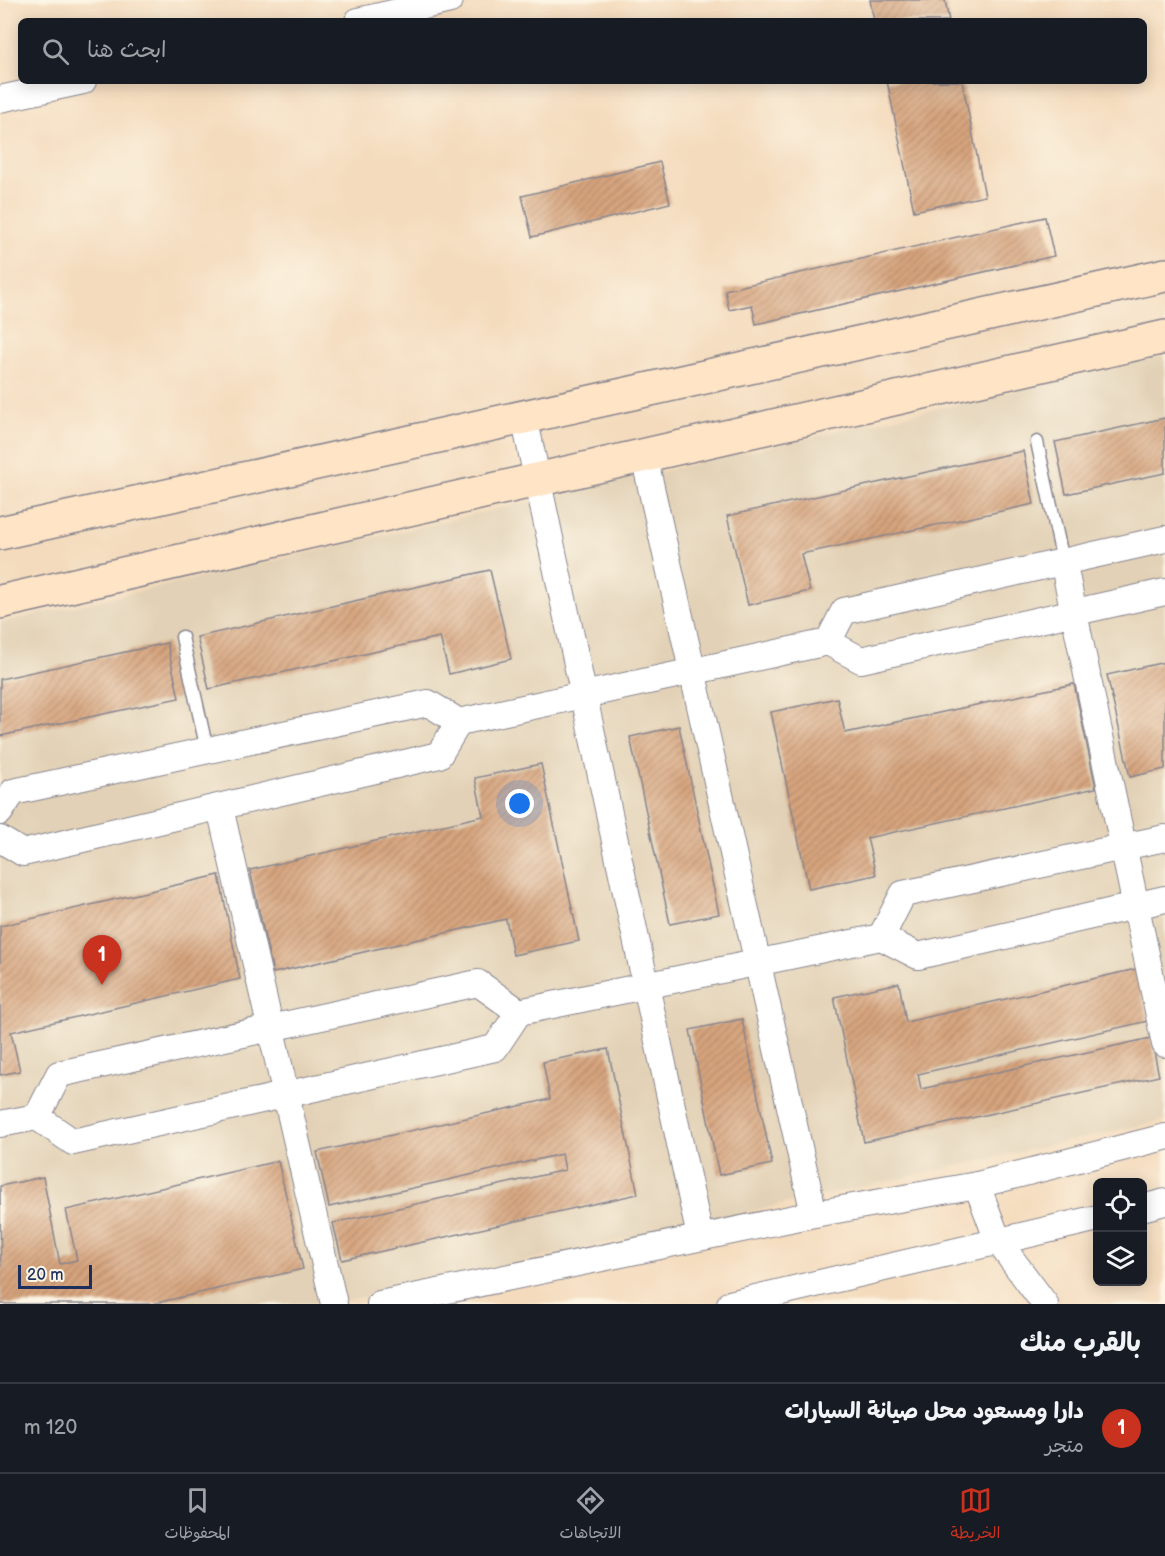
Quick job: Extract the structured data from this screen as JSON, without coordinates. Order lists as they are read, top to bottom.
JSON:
{
  "scale_bar": "20 m",
  "page": {
    "search": "ابحث هنا",
    "pins": "1",
    "scale": "20 m",
    "heading": "بالقرب منك",
    "list": [
      {
        "mark": "1",
        "name": "دارا ومسعود محل صيانة السيارات",
        "note": "متجر",
        "value": "120 m"
      }
    ],
    "nav": ["الخريطة", "الاتجاهات", "المحفوظات"]
  }
}
